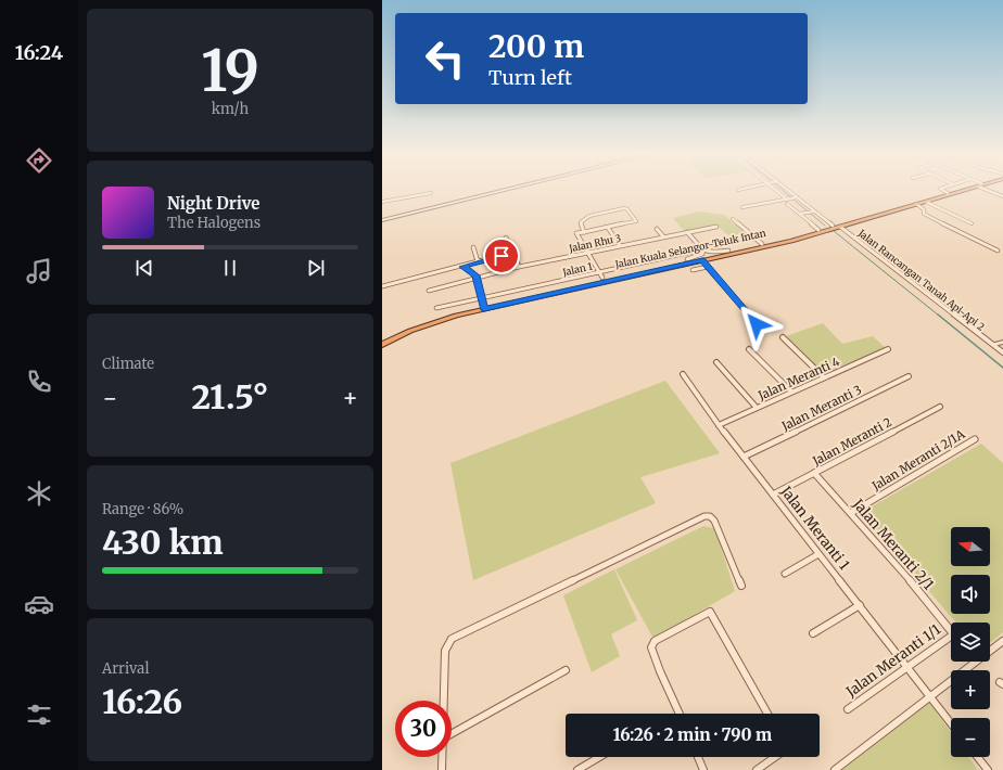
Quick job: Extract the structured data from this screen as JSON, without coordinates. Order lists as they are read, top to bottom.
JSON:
{
  "streets": {
    "highway": ["Jalan Kuala Selangor-Teluk Intan"],
    "street": [
      "Jalan Rhu 3",
      "Jalan 1",
      "Jalan Rancangan Tanah Api-Api 2",
      "Jalan Meranti 4",
      "Jalan Meranti 3",
      "Jalan Meranti 2",
      "Jalan Meranti 2/1A",
      "Jalan Meranti 1",
      "Jalan Meranti 2/1",
      "Jalan Meranti 1/1"
    ]
  },
  "crossings": [
    ["Jalan Kuala Selangor-Teluk Intan", "Jalan 1"],
    ["Jalan Kuala Selangor-Teluk Intan", "Jalan Rancangan Tanah Api-Api 2"],
    ["Jalan Meranti 4", "Jalan Meranti 1"],
    ["Jalan Meranti 3", "Jalan Meranti 1"],
    ["Jalan Meranti 2", "Jalan Meranti 1"],
    ["Jalan Meranti 2", "Jalan Meranti 2/1"],
    ["Jalan Meranti 2/1A", "Jalan Meranti 2/1"],
    ["Jalan Meranti 1", "Jalan Meranti 1/1"]
  ],
  "north": "left",
  "page": {
    "tabs": "16:24",
    "tile": [
      ["19", "km/h"],
      "Climate",
      ["Range · 86%", "430 km"],
      ["Arrival", "16:26"]
    ],
    "turn": ["200 m", "Turn left"],
    "song": ["Night Drive", "The Halogens"],
    "heat": ["−", "21.5°", "+"],
    "map_buttons": ["+", "−"],
    "limit": "30",
    "trip": "16:26 · 2 min · 790 m"
  }
}
